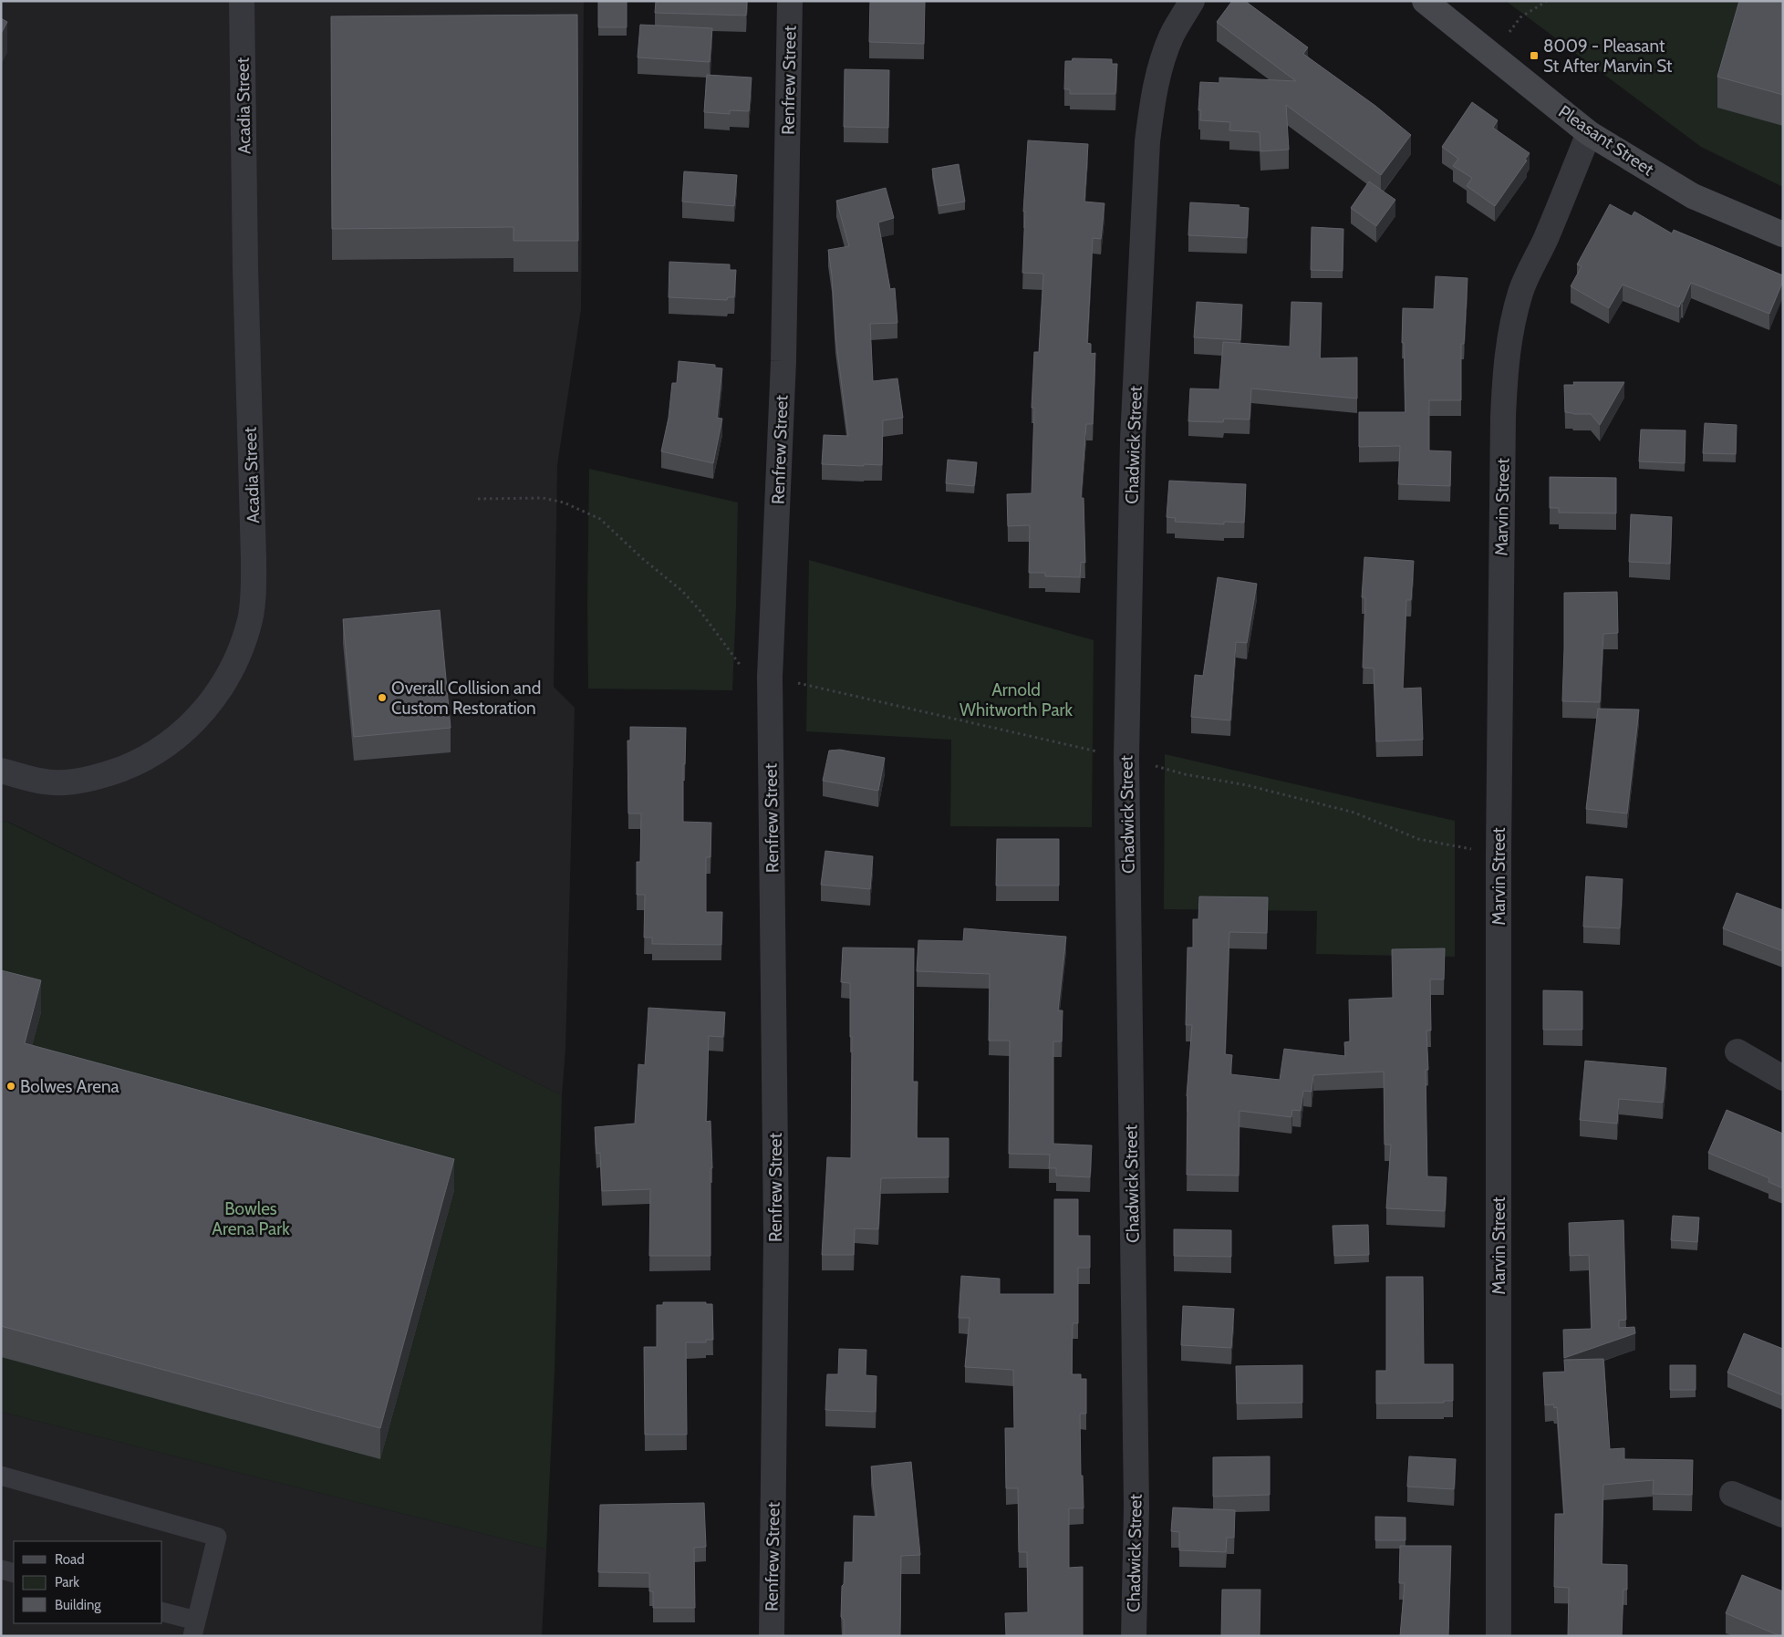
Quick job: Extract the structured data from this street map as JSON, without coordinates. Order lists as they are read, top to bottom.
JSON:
{
  "streets": {
    "main road": ["Pleasant Street"],
    "street": [
      "Renfrew Street",
      "Acadia Street",
      "Chadwick Street",
      "Marvin Street"
    ]
  },
  "crossings": [
    ["Pleasant Street", "Marvin Street"]
  ],
  "parks": ["Arnold Whitworth Park", "Bowles Arena Park"],
  "places": {
    "transit": ["8009 - Pleasant St After Marvin St"],
    "other": ["Overall Collision and Custom Restoration", "Bolwes Arena"]
  },
  "legend": ["Road", "Park", "Building"]
}
